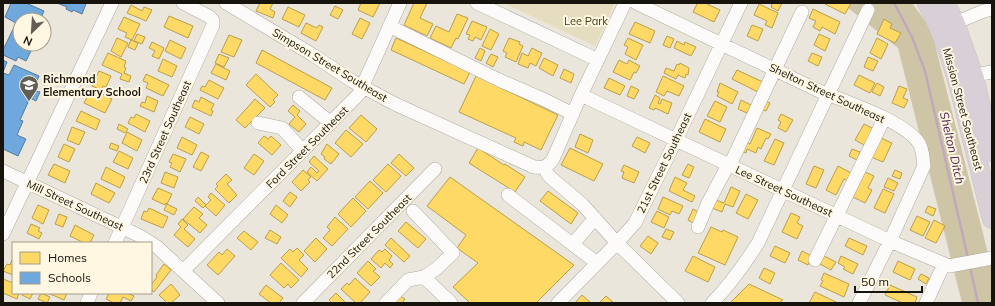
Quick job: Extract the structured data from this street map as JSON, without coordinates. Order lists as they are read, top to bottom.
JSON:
{
  "streets": {
    "highway": ["Mission Street Southeast"],
    "street": [
      "Simpson Street Southeast",
      "Shelton Street Southeast",
      "23rd Street Southeast",
      "Ford Street Southeast",
      "21st Street Southeast",
      "Lee Street Southeast",
      "Mill Street Southeast",
      "22nd Street Southeast"
    ]
  },
  "crossings": [
    ["Simpson Street Southeast", "Ford Street Southeast"],
    ["Shelton Street Southeast", "21st Street Southeast"],
    ["Shelton Street Southeast", "Lee Street Southeast"],
    ["23rd Street Southeast", "Mill Street Southeast"],
    ["Ford Street Southeast", "Mill Street Southeast"],
    ["21st Street Southeast", "Lee Street Southeast"]
  ],
  "water": ["Shelton Ditch"],
  "parks": ["Lee Park"],
  "places": {
    "school or university": ["Richmond Elementary School"]
  },
  "legend": ["Homes", "Schools"],
  "scale_bar": "50 m",
  "north": "bottom left"
}
